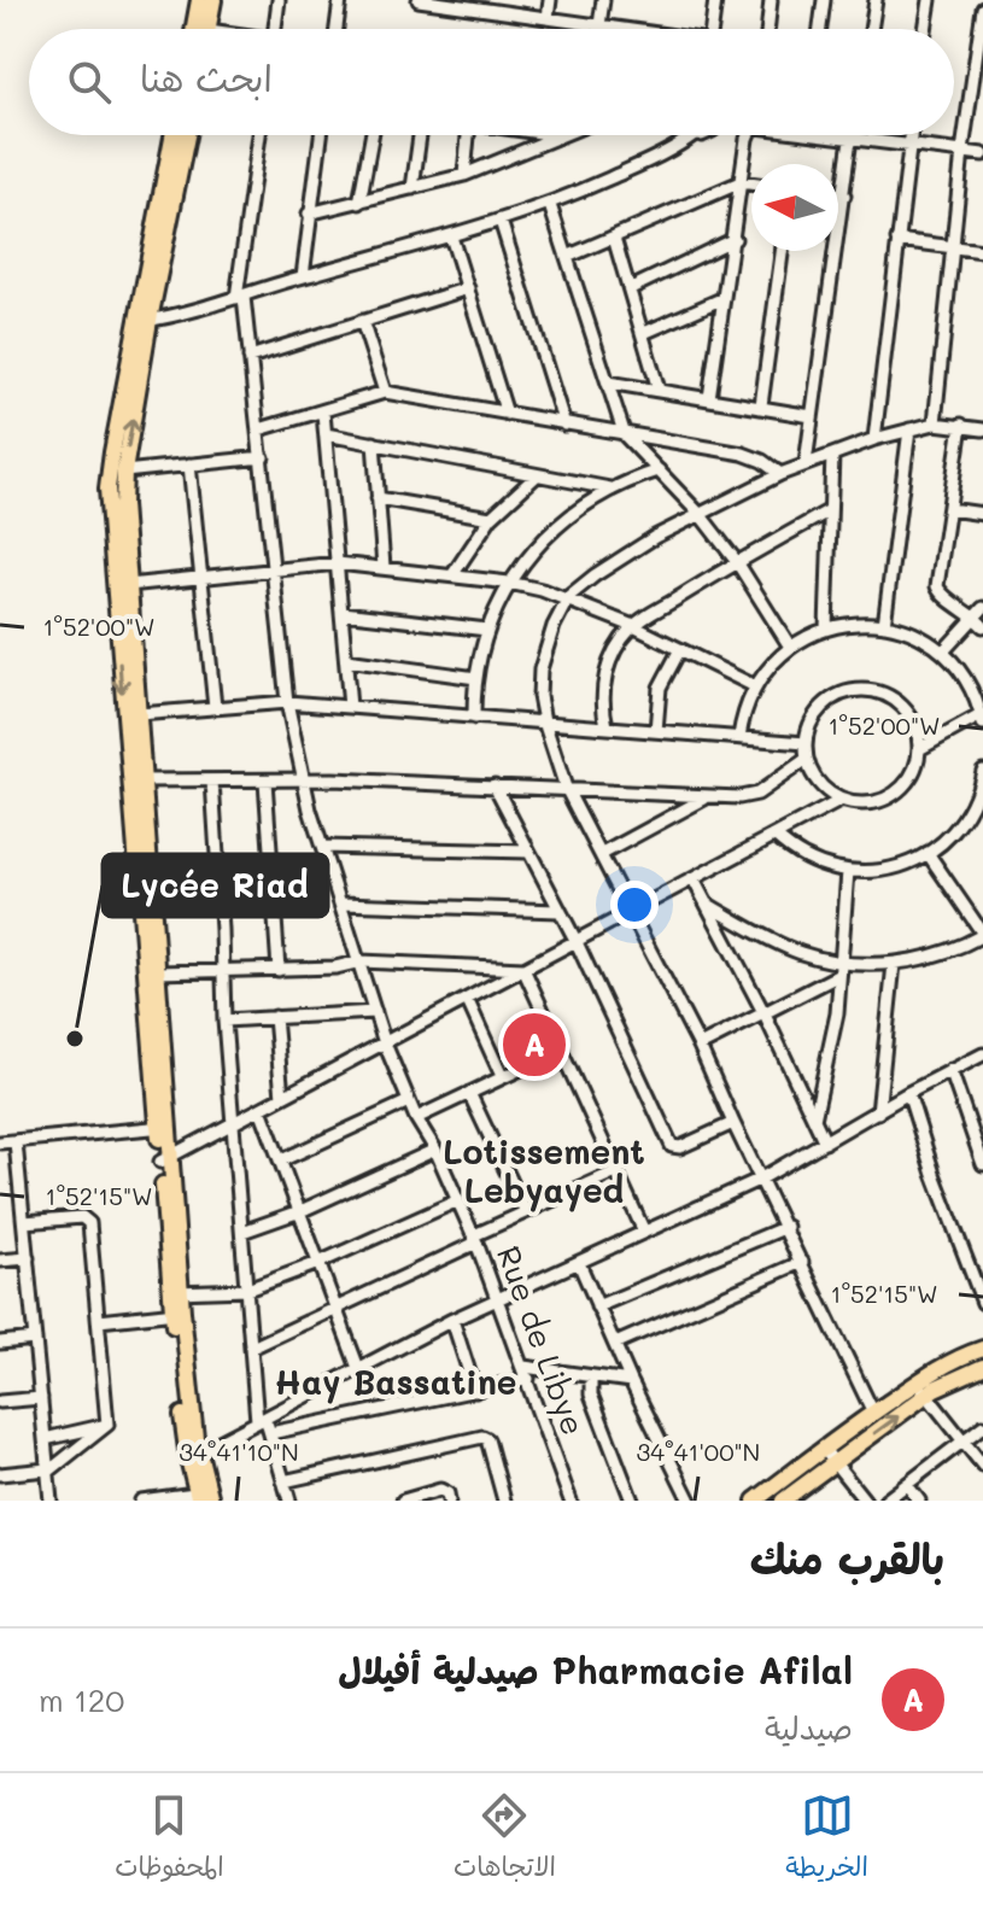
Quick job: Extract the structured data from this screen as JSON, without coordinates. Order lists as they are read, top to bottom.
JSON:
{
  "streets": {
    "street": ["Rue de Libye"]
  },
  "districts": ["Lotissement Lebyayed", "Hay Bassatine"],
  "places": ["Lycée Riad"],
  "north": "left",
  "page": {
    "search": "ابحث هنا",
    "pins": "A",
    "heading": "بالقرب منك",
    "list": [
      {
        "mark": "A",
        "name": "Pharmacie Afilal صيدلية أفيلال",
        "note": "صيدلية",
        "value": "120 m"
      }
    ],
    "nav": ["الخريطة", "الاتجاهات", "المحفوظات"]
  },
  "coordinates": [
    "1°52'00\"W",
    "1°52'15\"W",
    "34°41'10\"N",
    "34°41'00\"N"
  ]
}
